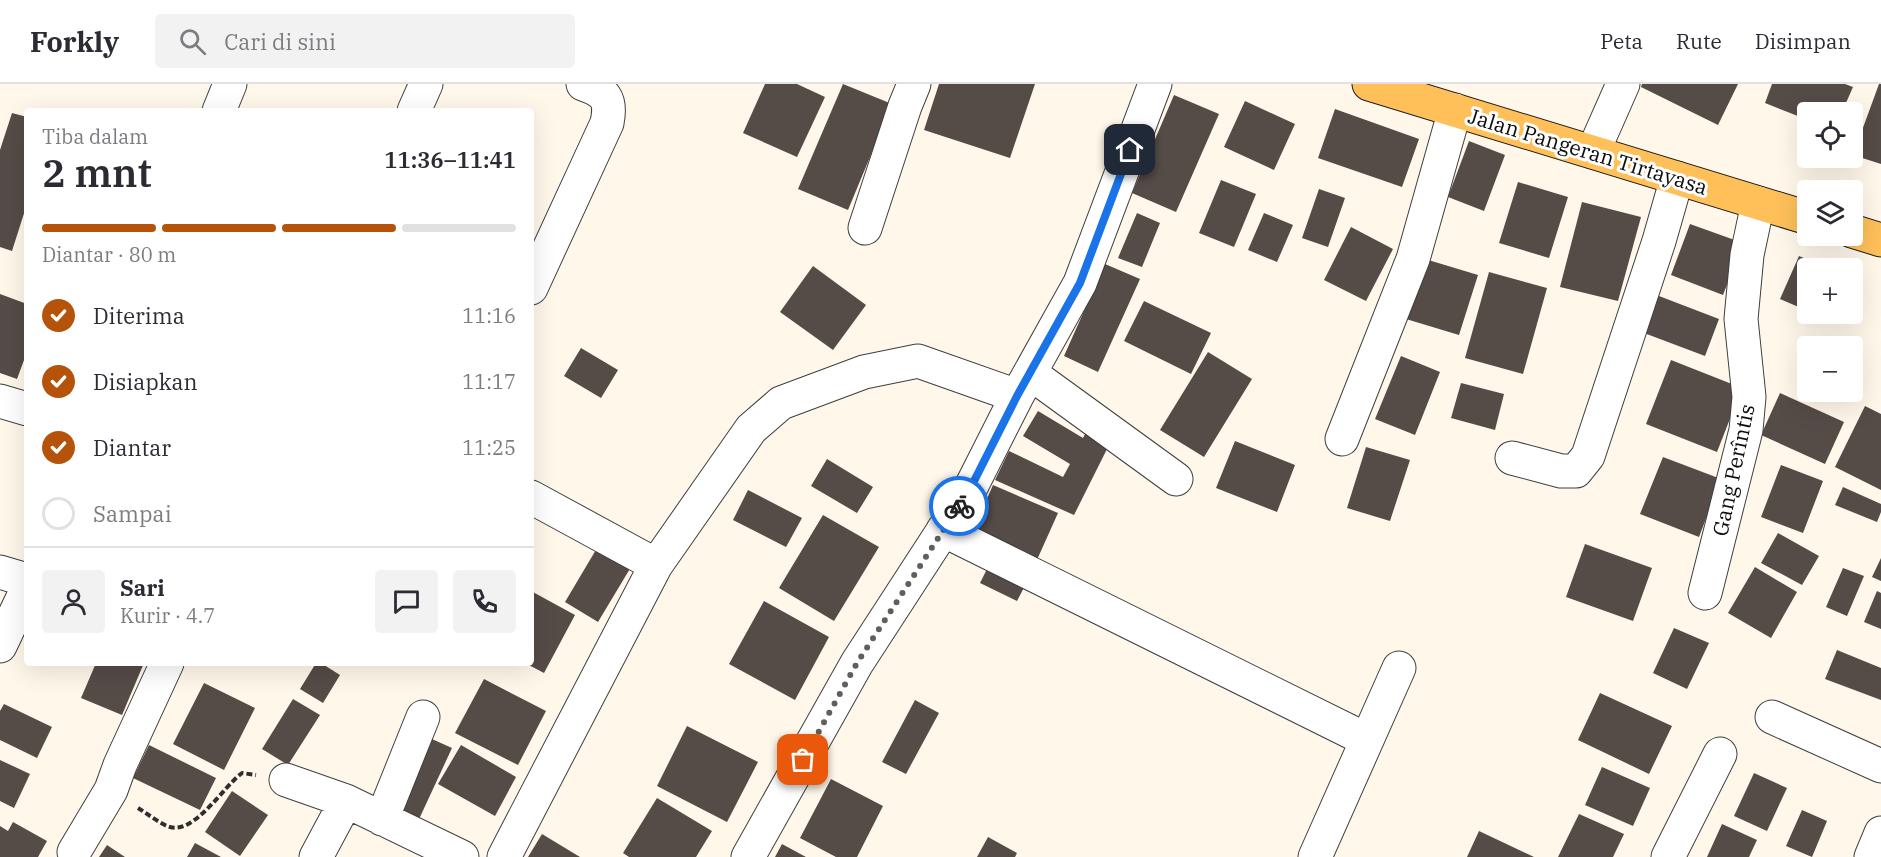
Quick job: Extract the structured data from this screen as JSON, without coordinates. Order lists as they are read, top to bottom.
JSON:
{
  "streets": {
    "main road": ["Jalan Pangeran Tirtayasa"],
    "street": ["Gang Perîntis"]
  },
  "crossings": [
    ["Jalan Pangeran Tirtayasa", "Gang Perîntis"]
  ],
  "page": {
    "header": "Forkly",
    "search": "Cari di sini",
    "nav": ["Peta", "Rute", "Disimpan"],
    "map_buttons": ["+", "−"],
    "heading": ["2 mnt", "Tiba dalam", "11:36–11:41"],
    "panel": ["Sari", "Kurir · 4.7"],
    "bar": "Diantar · 80 m",
    "list": [
      ["Diterima", "11:16"],
      ["Disiapkan", "11:17"],
      ["Diantar", "11:25"],
      "Sampai"
    ]
  }
}
